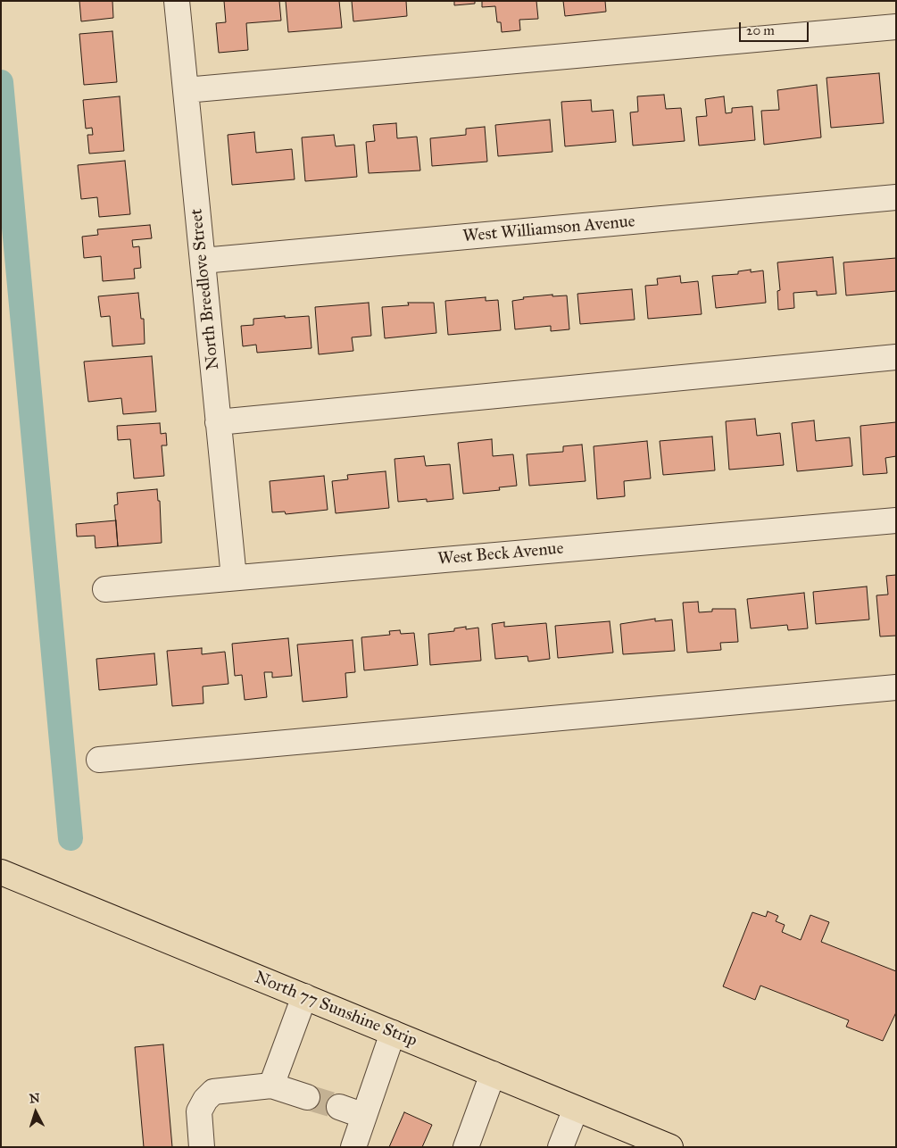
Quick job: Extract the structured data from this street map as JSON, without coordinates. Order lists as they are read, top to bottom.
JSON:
{
  "streets": {
    "main road": ["North 77 Sunshine Strip"],
    "street": ["West Williamson Avenue", "North Breedlove Street", "West Beck Avenue"]
  },
  "crossings": [
    ["West Williamson Avenue", "North Breedlove Street"],
    ["North Breedlove Street", "West Beck Avenue"]
  ],
  "scale_bar": "20 m",
  "north": "top"
}
